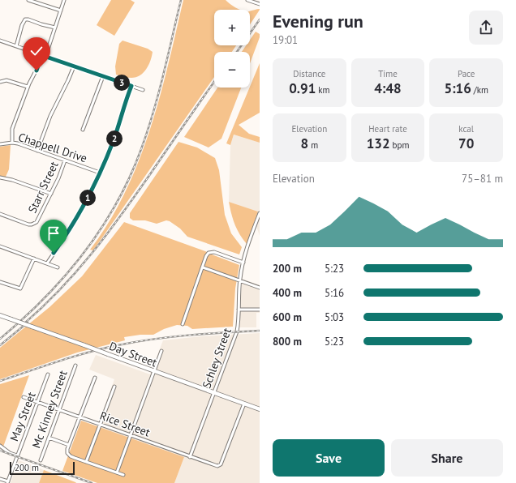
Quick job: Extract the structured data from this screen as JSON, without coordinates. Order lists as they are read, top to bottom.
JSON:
{
  "streets": {
    "main road": ["Day Street"],
    "street": [
      "Chappell Drive",
      "Starr Street",
      "Schley Street",
      "Mc Kinney Street",
      "May Street",
      "Rice Street"
    ]
  },
  "crossings": [
    ["Chappell Drive", "Starr Street"],
    ["Day Street", "Schley Street"],
    ["Day Street", "Rice Street"],
    ["Schley Street", "Rice Street"],
    ["Mc Kinney Street", "Rice Street"],
    ["May Street", "Rice Street"]
  ],
  "scale_bar": "200 m",
  "page": {
    "heading": ["Evening run", "19:01"],
    "map_buttons": ["+", "−"],
    "stats": [
      ["Distance", "0.91 km"],
      ["Time", "4:48"],
      ["Pace", "5:16 /km"],
      ["Elevation", "8 m"],
      ["Heart rate", "132 bpm"],
      ["kcal", "70"]
    ],
    "pins": ["3", "2", "1"],
    "chart": ["Elevation", "75–81 m"],
    "list": [
      {
        "name": "200 m",
        "note": "5:23"
      },
      {
        "name": "400 m",
        "note": "5:16"
      },
      {
        "name": "600 m",
        "note": "5:03"
      },
      {
        "name": "800 m",
        "note": "5:23"
      }
    ],
    "buttons": ["Save", "Share"],
    "scale": "200 m"
  }
}
